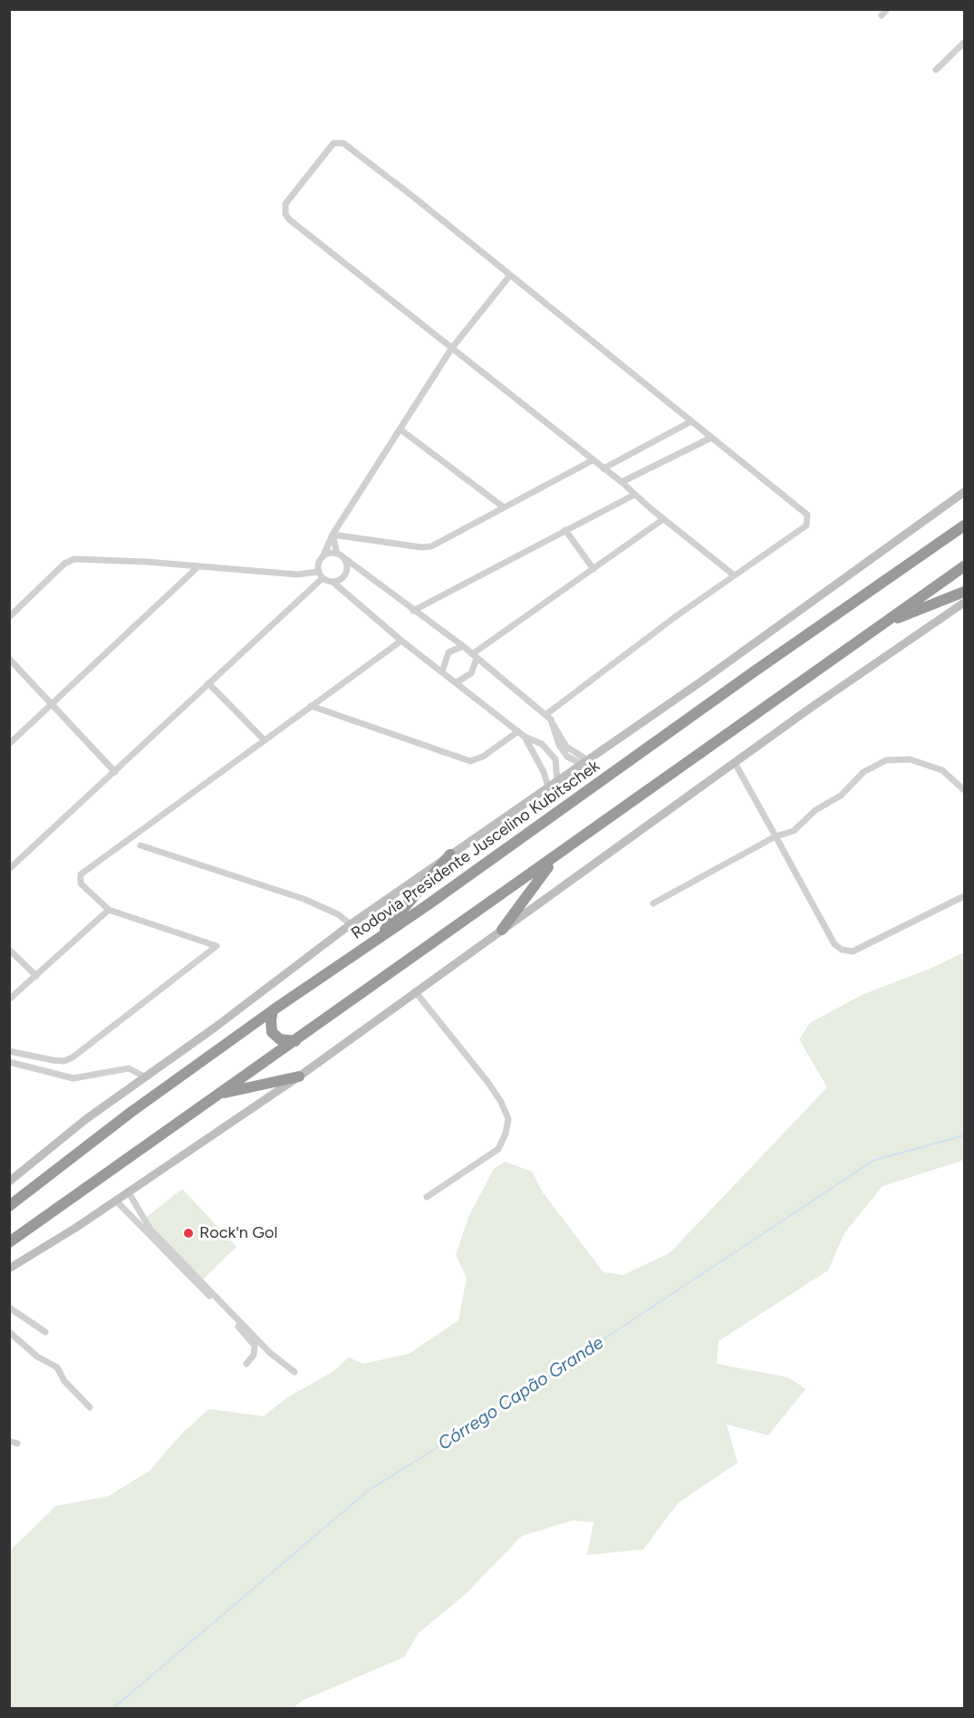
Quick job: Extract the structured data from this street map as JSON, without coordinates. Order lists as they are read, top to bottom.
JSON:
{
  "streets": {
    "highway": ["Rodovia Presidente Juscelino Kubitschek"]
  },
  "water": ["Córrego Capão Grande"],
  "places": ["Rock'n Gol"]
}
